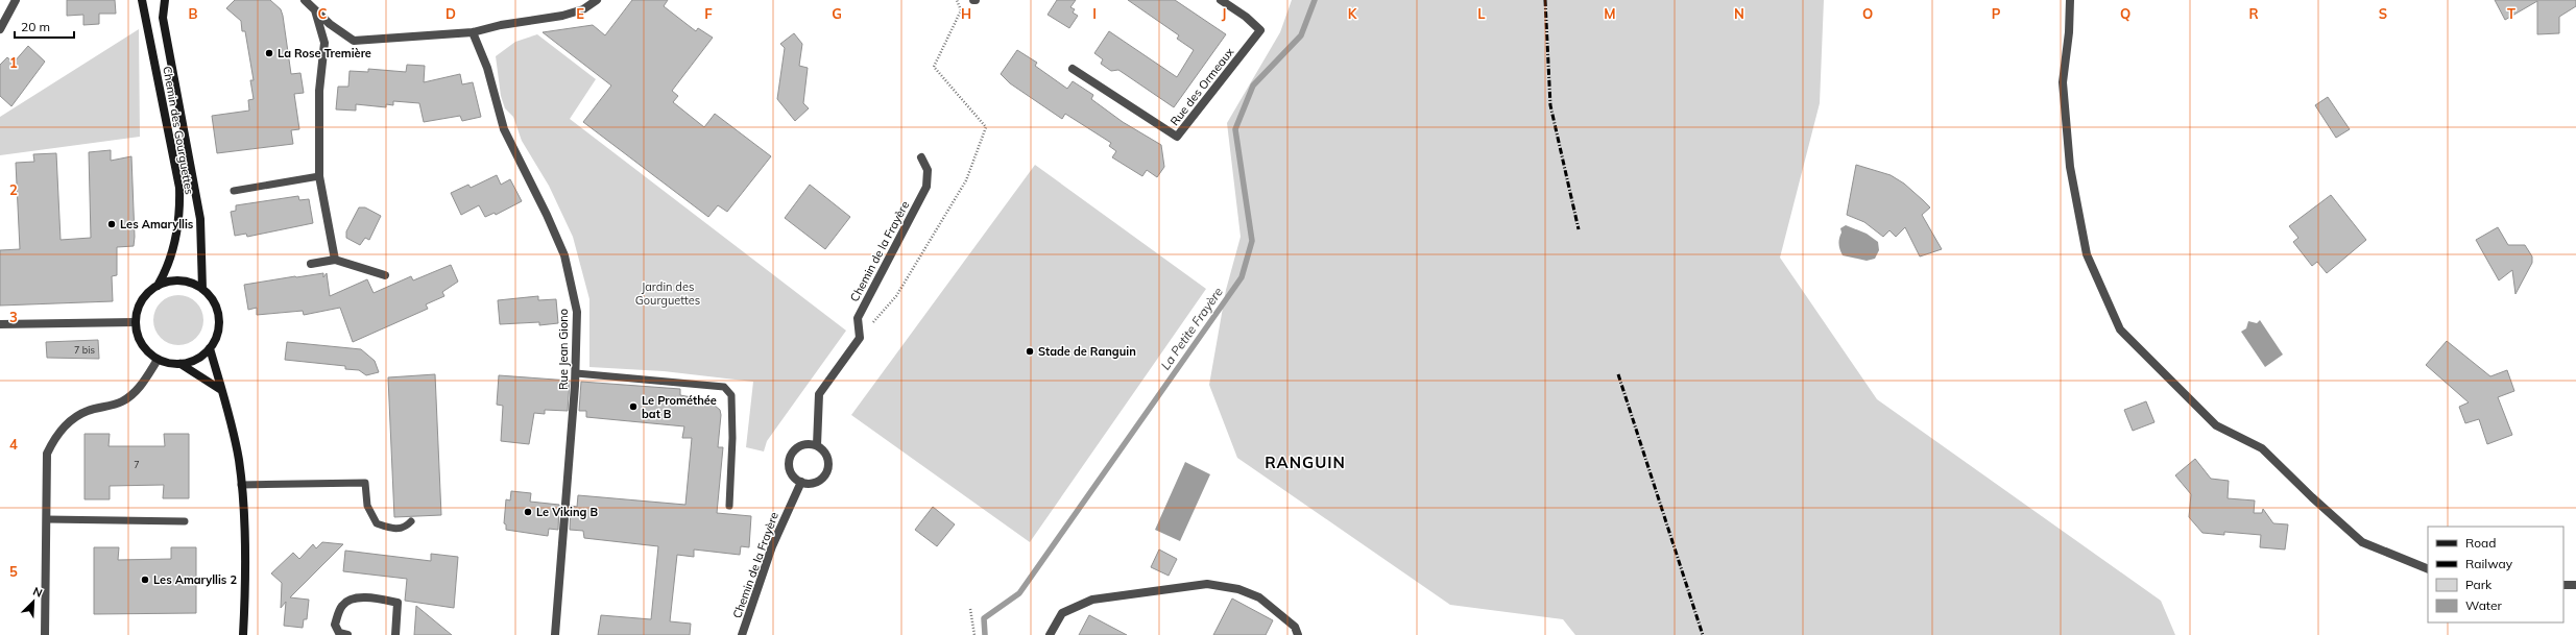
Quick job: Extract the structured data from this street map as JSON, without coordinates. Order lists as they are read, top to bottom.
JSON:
{
  "streets": {
    "main road": ["Chemin des Gourguettes"],
    "street": ["Rue des Ormeaux", "Chemin de la Frayère", "Rue Jean Giono"]
  },
  "districts": ["RANGUIN"],
  "water": ["La Petite Frayère"],
  "parks": ["Jardin des Gourguettes"],
  "places": [
    "La Rose Tremière",
    "Les Amaryllis",
    "Stade de Ranguin",
    "Le Prométhée bat B",
    "Le Viking B",
    "Les Amaryllis 2"
  ],
  "house_numbers": ["7 bis", "7"],
  "legend": [
    "Road",
    "Railway",
    "Park",
    "Water"
  ],
  "scale_bar": "20 m",
  "north": "top right",
  "grid": {
    "columns": [
      "B",
      "C",
      "D",
      "E",
      "F",
      "G",
      "H",
      "I",
      "J",
      "K",
      "L",
      "M",
      "N",
      "O",
      "P",
      "Q",
      "R",
      "S",
      "T"
    ],
    "rows": [
      "1",
      "2",
      "3",
      "4",
      "5"
    ]
  }
}
